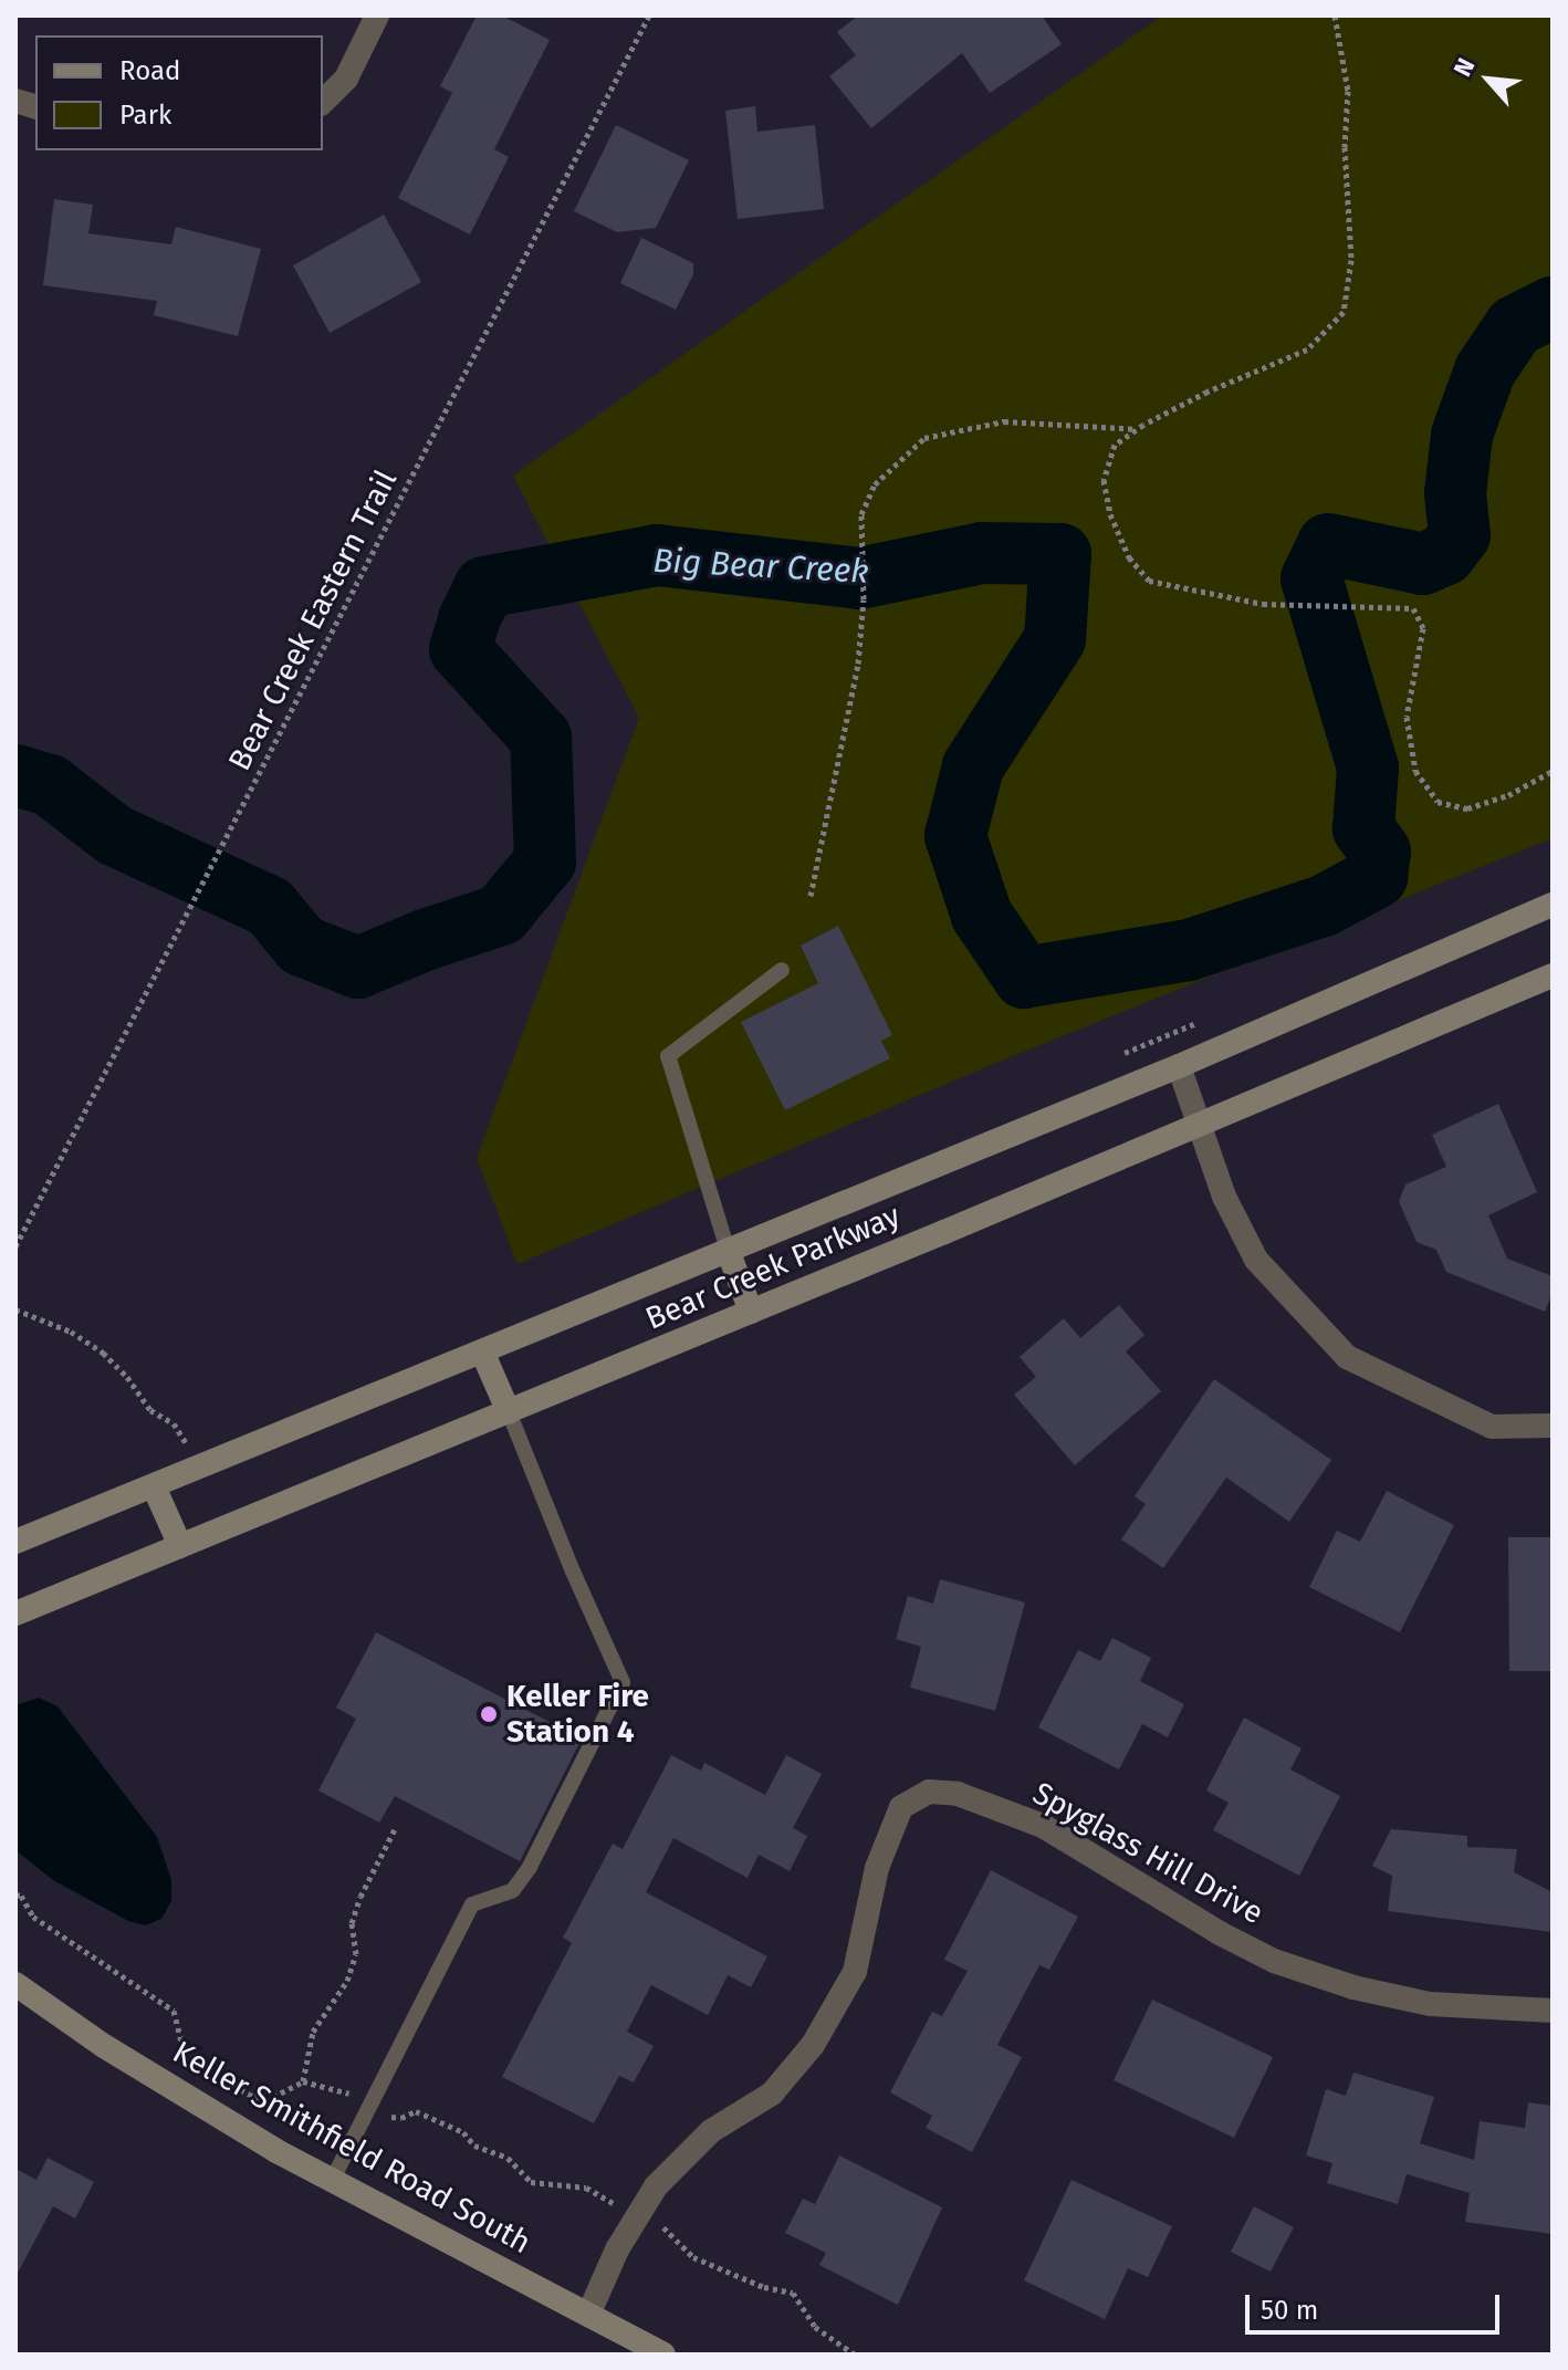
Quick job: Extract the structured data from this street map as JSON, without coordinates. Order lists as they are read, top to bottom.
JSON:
{
  "streets": {
    "main road": ["Bear Creek Parkway", "Keller Smithfield Road South"],
    "street": ["Spyglass Hill Drive"],
    "path": ["Bear Creek Eastern Trail"]
  },
  "crossings": [
    ["Spyglass Hill Drive", "Keller Smithfield Road South"]
  ],
  "water": ["Big Bear Creek"],
  "places": ["Keller Fire Station 4"],
  "legend": ["Road", "Park"],
  "scale_bar": "50 m",
  "north": "top left"
}
